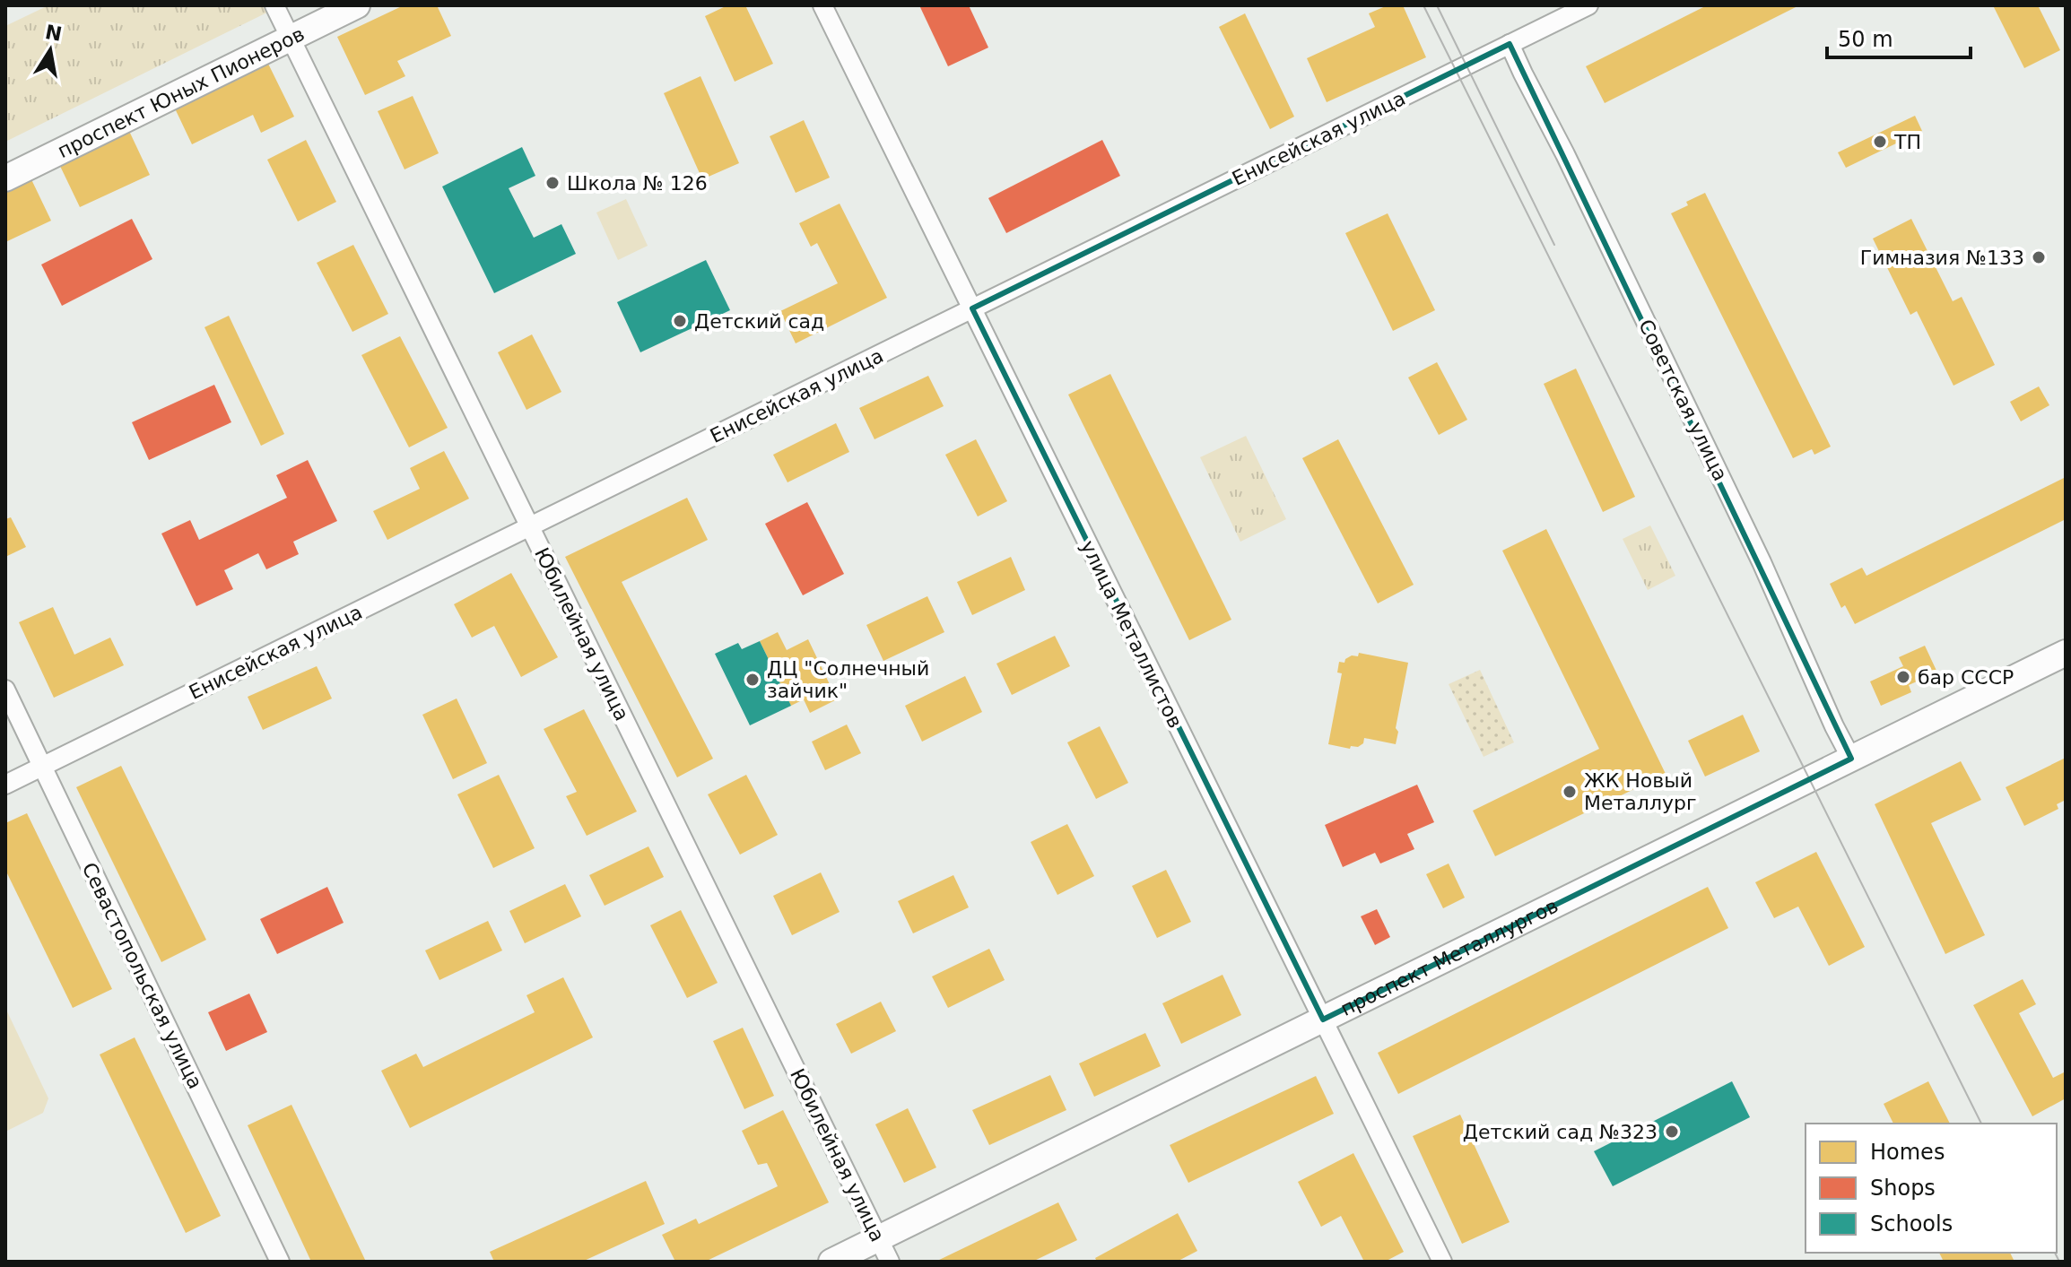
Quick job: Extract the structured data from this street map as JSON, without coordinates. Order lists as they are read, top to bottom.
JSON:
{
  "streets": {
    "street": [
      "проспект Юных Пионеров",
      "Енисейская улица",
      "Советская улица",
      "Юбилейная улица",
      "улица Металлистов",
      "проспект Металлургов",
      "Севастопольская улица"
    ]
  },
  "crossings": [
    ["проспект Юных Пионеров", "Юбилейная улица"],
    ["Енисейская улица", "Советская улица"],
    ["Енисейская улица", "Юбилейная улица"],
    ["Енисейская улица", "улица Металлистов"],
    ["Енисейская улица", "Севастопольская улица"],
    ["Советская улица", "проспект Металлургов"],
    ["Юбилейная улица", "проспект Металлургов"],
    ["улица Металлистов", "проспект Металлургов"]
  ],
  "places": [
    "ТП",
    "Школа № 126",
    "Гимназия №133",
    "Детский сад",
    "бар СССР",
    "ДЦ \"Солнечный зайчик\"",
    "ЖК Новый Металлург",
    "Детский сад №323"
  ],
  "legend": ["Homes", "Shops", "Schools"],
  "scale_bar": "50 m",
  "north": "top"
}
